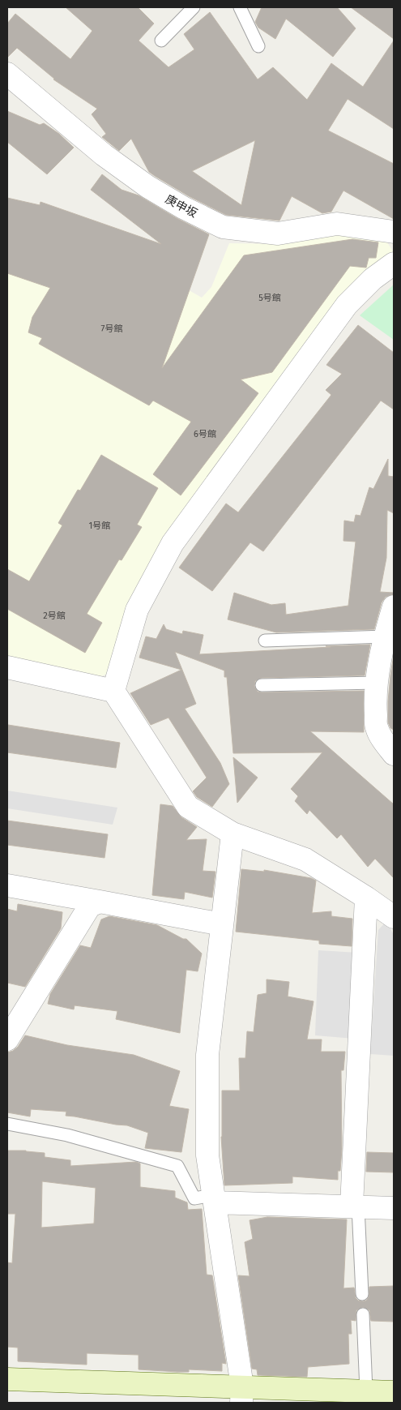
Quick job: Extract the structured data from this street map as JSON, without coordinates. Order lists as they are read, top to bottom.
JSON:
{
  "streets": {
    "street": ["庚申坂"]
  },
  "house_numbers": [
    "5号館",
    "7号館",
    "6号館",
    "1号館",
    "2号館"
  ]
}
